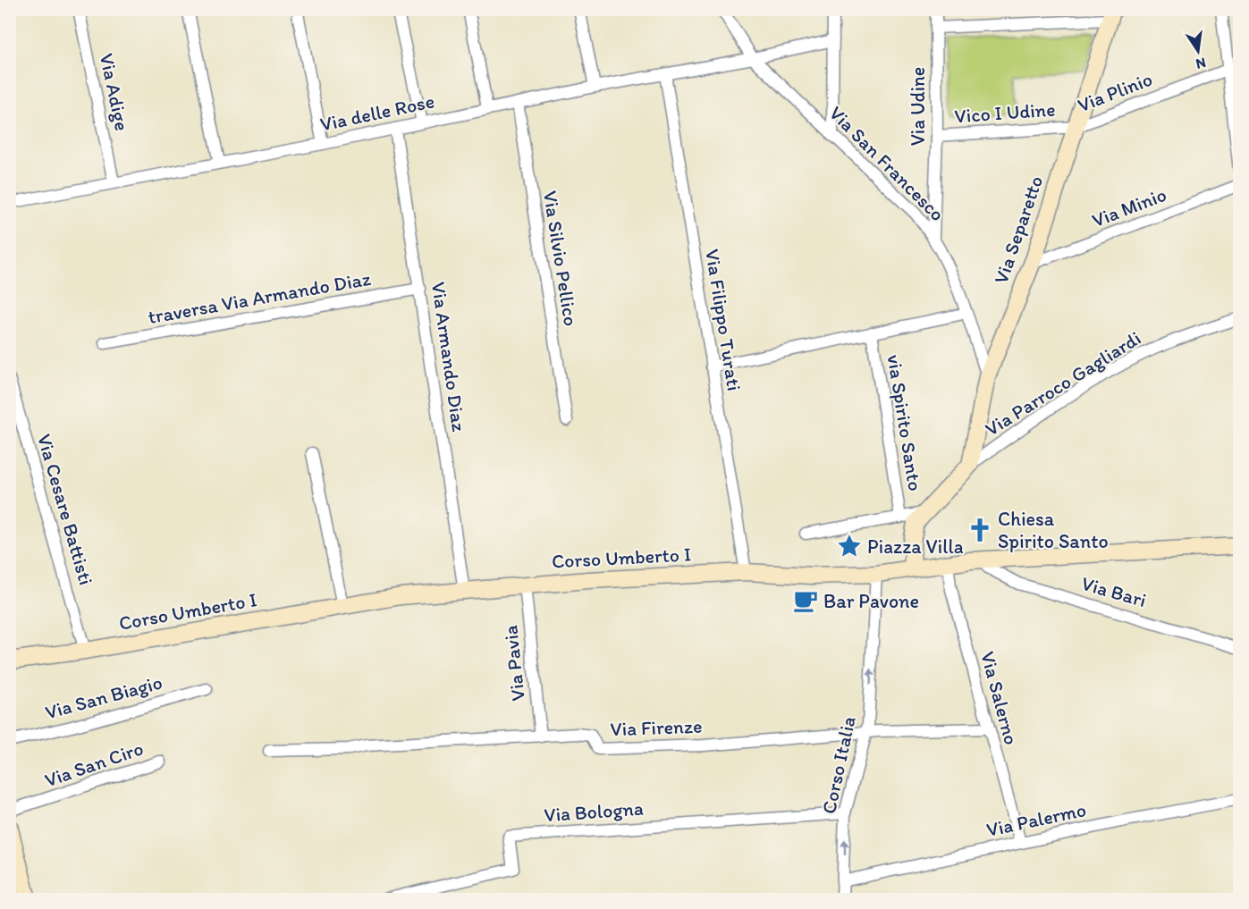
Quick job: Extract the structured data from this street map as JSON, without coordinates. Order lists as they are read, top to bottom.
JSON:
{
  "streets": {
    "street": [
      "Via Adige",
      "Via Plinio",
      "Via Udine",
      "Via delle Rose",
      "Vico I Udine",
      "Via San Francesco",
      "Via Minio",
      "Via Separetto",
      "Via Silvio Pellico",
      "traversa Via Armando Diaz",
      "Via Filippo Turati",
      "Via Armando Diaz",
      "Via Parroco Gagliardi",
      "via Spirito Santo",
      "Via Cesare Battisti",
      "Corso Umberto I",
      "Via Bari",
      "Via Pavia",
      "Via San Biagio",
      "Via Salerno",
      "Via Firenze",
      "Via San Ciro",
      "Corso Italia",
      "Via Bologna",
      "Via Palermo"
    ]
  },
  "crossings": [
    ["Via Adige", "Via delle Rose"],
    ["Via Plinio", "Vico I Udine"],
    ["Via Plinio", "Via Separetto"],
    ["Via Udine", "Vico I Udine"],
    ["Via Udine", "Via San Francesco"],
    ["Via delle Rose", "Via San Francesco"],
    ["Via delle Rose", "Via Silvio Pellico"],
    ["Via delle Rose", "Via Filippo Turati"],
    ["Via delle Rose", "Via Armando Diaz"],
    ["Vico I Udine", "Via Separetto"],
    ["Via San Francesco", "Via Separetto"],
    ["Via Minio", "Via Separetto"],
    ["Via Separetto", "Via Parroco Gagliardi"],
    ["traversa Via Armando Diaz", "Via Armando Diaz"],
    ["Via Filippo Turati", "via Spirito Santo"],
    ["Via Filippo Turati", "Corso Umberto I"],
    ["Via Armando Diaz", "Corso Umberto I"],
    ["Via Cesare Battisti", "Corso Umberto I"],
    ["Corso Umberto I", "Via Bari"],
    ["Corso Umberto I", "Via Pavia"],
    ["Corso Umberto I", "Via Salerno"],
    ["Corso Umberto I", "Corso Italia"],
    ["Via Pavia", "Via Firenze"],
    ["Via Salerno", "Via Firenze"],
    ["Via Salerno", "Via Palermo"],
    ["Via Firenze", "Corso Italia"],
    ["Corso Italia", "Via Bologna"],
    ["Corso Italia", "Via Palermo"]
  ],
  "one_way": ["Corso Italia"],
  "places": {
    "church": ["Chiesa Spirito Santo"],
    "place": ["Piazza Villa"],
    "cafe": ["Bar Pavone"]
  },
  "north": "bottom"
}
